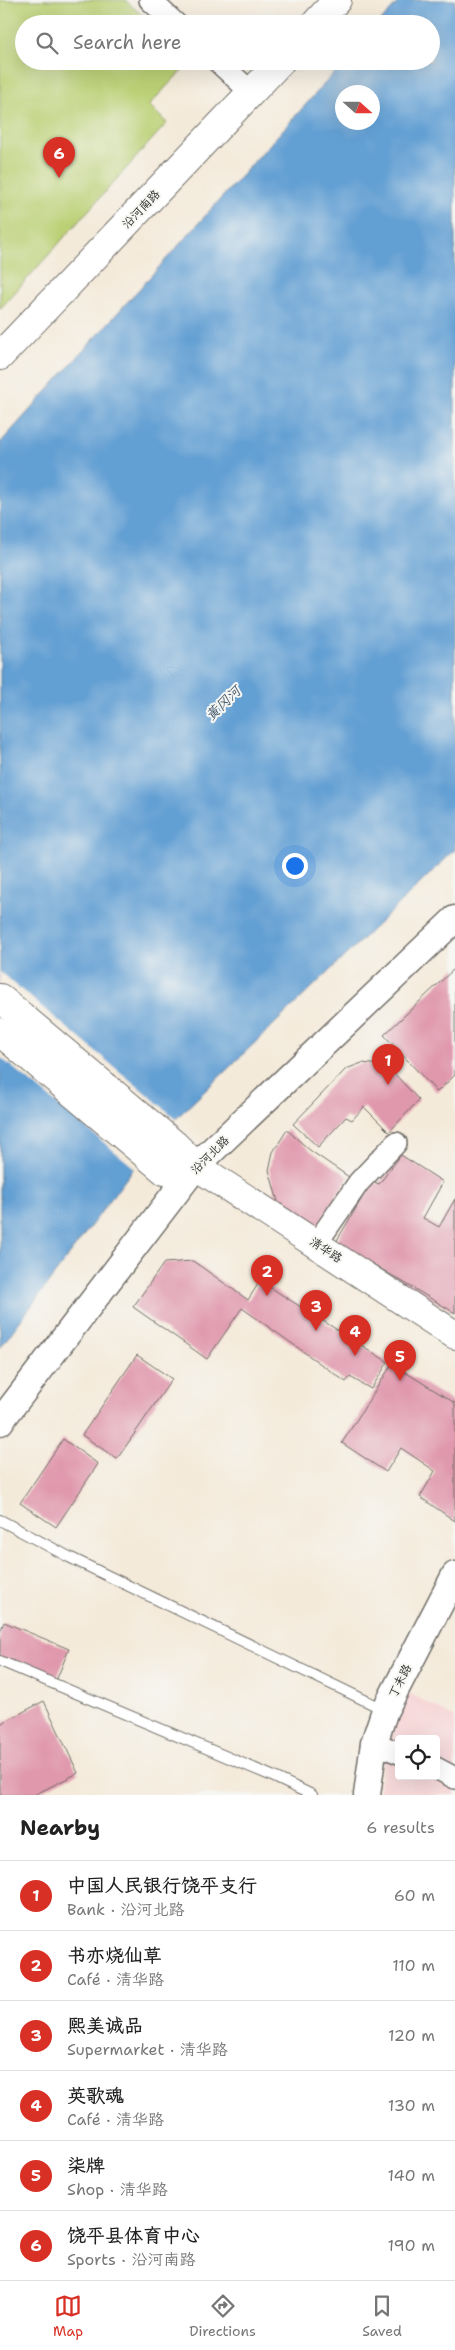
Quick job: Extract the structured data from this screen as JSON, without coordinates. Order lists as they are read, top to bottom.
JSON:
{
  "streets": {
    "main road": ["沿河南路", "清华路"],
    "street": ["沿河北路", "丁未路"]
  },
  "crossings": [
    ["沿河北路", "清华路"]
  ],
  "water": ["黄冈河"],
  "north": "right",
  "page": {
    "search": "Search here",
    "pins": [
      "6",
      "1",
      "2",
      "3",
      "4",
      "5"
    ],
    "heading": ["Nearby", "6 results"],
    "list": [
      {
        "mark": "1",
        "name": "中国人民银行饶平支行",
        "note": "Bank · 沿河北路",
        "value": "60 m"
      },
      {
        "mark": "2",
        "name": "书亦烧仙草",
        "note": "Café · 清华路",
        "value": "110 m"
      },
      {
        "mark": "3",
        "name": "熙美诚品",
        "note": "Supermarket · 清华路",
        "value": "120 m"
      },
      {
        "mark": "4",
        "name": "英歌魂",
        "note": "Café · 清华路",
        "value": "130 m"
      },
      {
        "mark": "5",
        "name": "柒牌",
        "note": "Shop · 清华路",
        "value": "140 m"
      },
      {
        "mark": "6",
        "name": "饶平县体育中心",
        "note": "Sports · 沿河南路",
        "value": "190 m"
      }
    ],
    "nav": ["Map", "Directions", "Saved"]
  }
}
